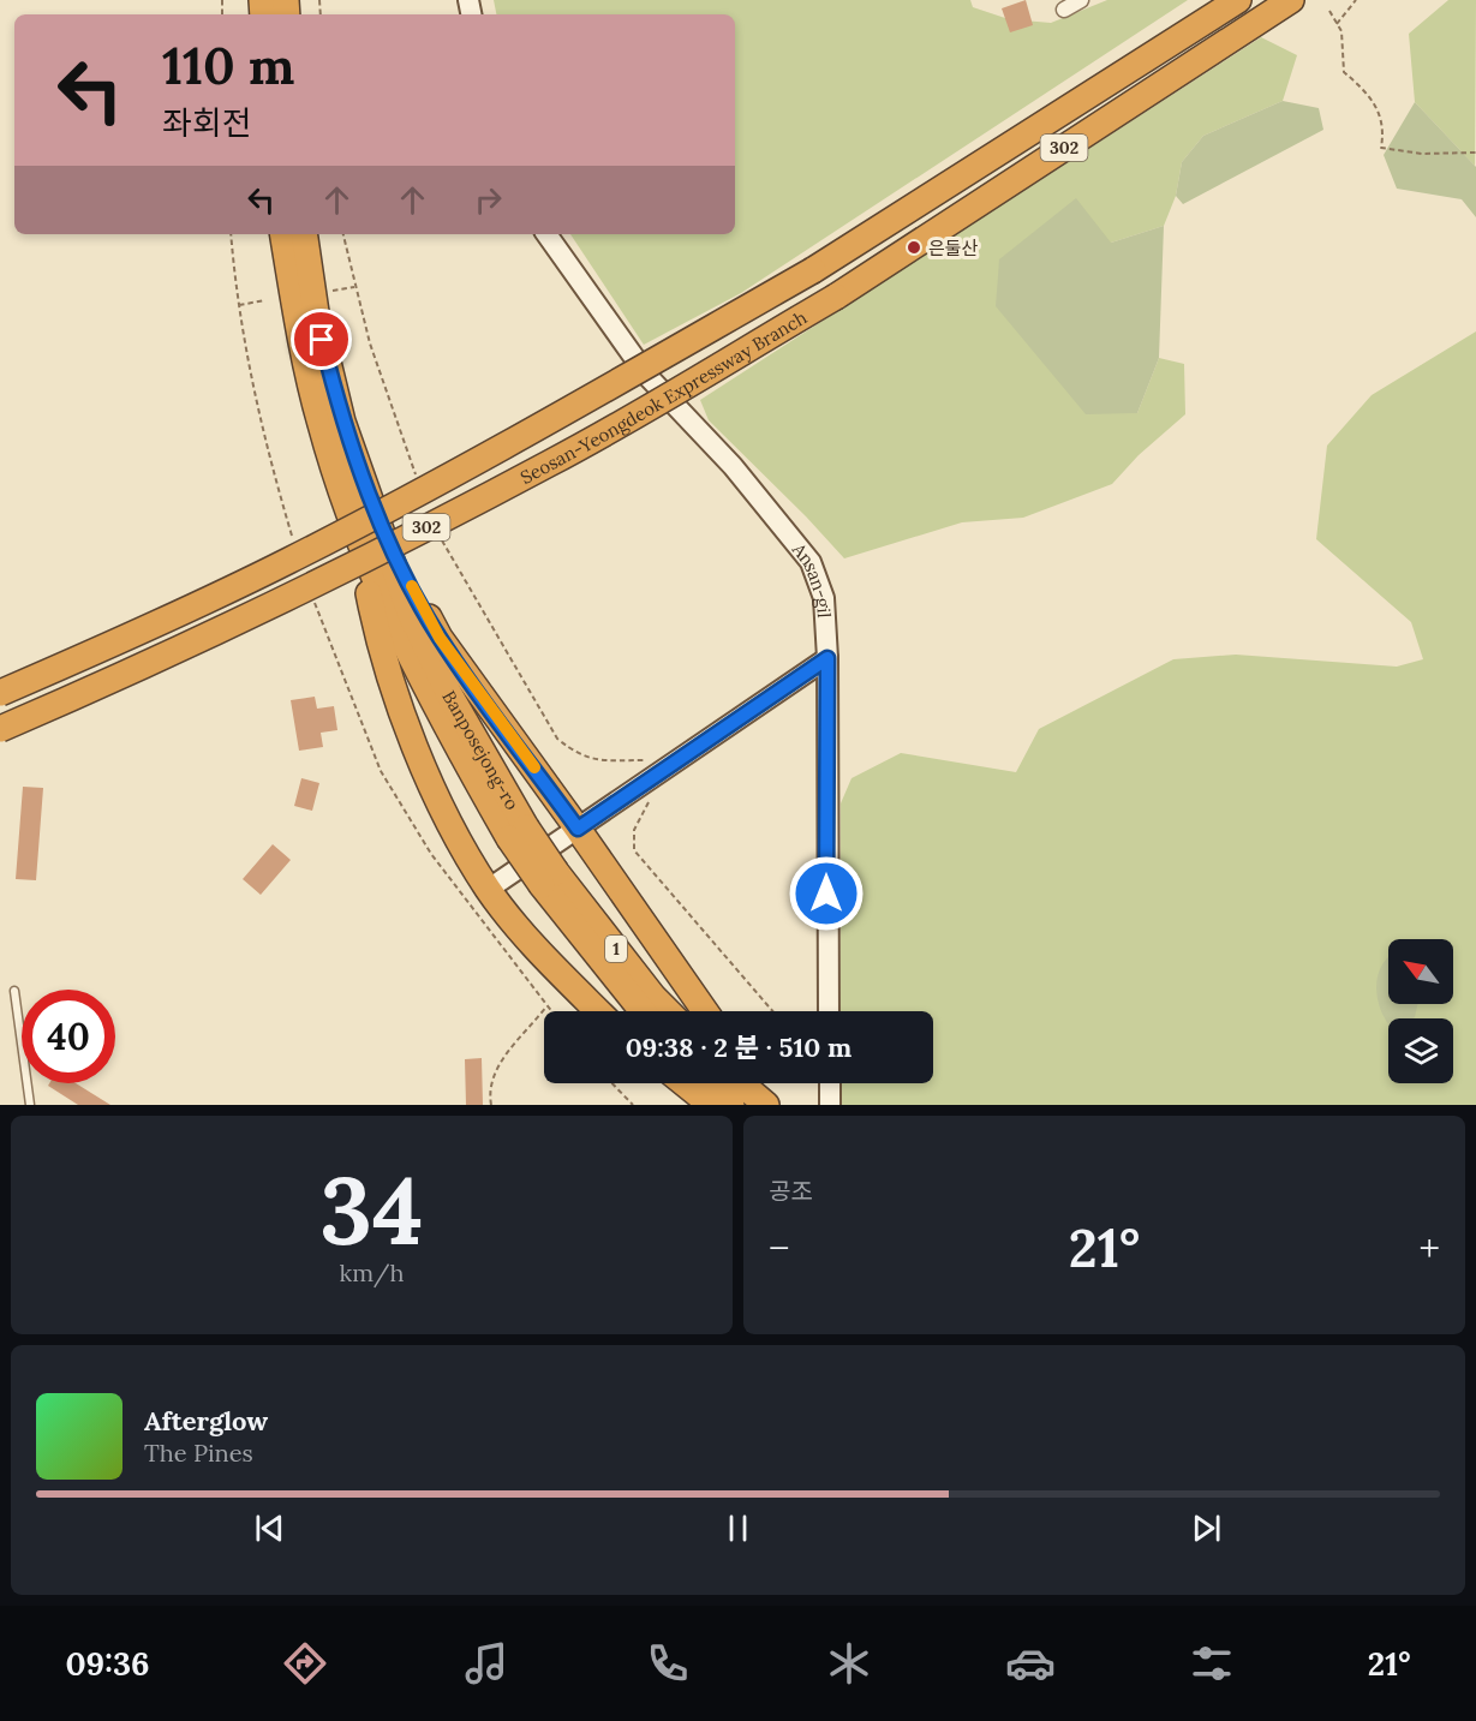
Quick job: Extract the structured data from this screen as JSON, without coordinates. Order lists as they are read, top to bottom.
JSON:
{
  "streets": {
    "highway": [
      "302",
      "Seosan-Yeongdeok Expressway Branch",
      "Banposejong-ro",
      "1"
    ],
    "street": ["Ansan-gil"]
  },
  "places": ["은둘산"],
  "north": "top left",
  "page": {
    "turn": ["110 m", "좌회전"],
    "limit": "40",
    "trip": "09:38 · 2 분 · 510 m",
    "tile": [
      ["34", "km/h"],
      "공조"
    ],
    "heat": ["−", "21°", "+"],
    "song": ["Afterglow", "The Pines"],
    "tabs": ["09:36", "21°"]
  }
}
